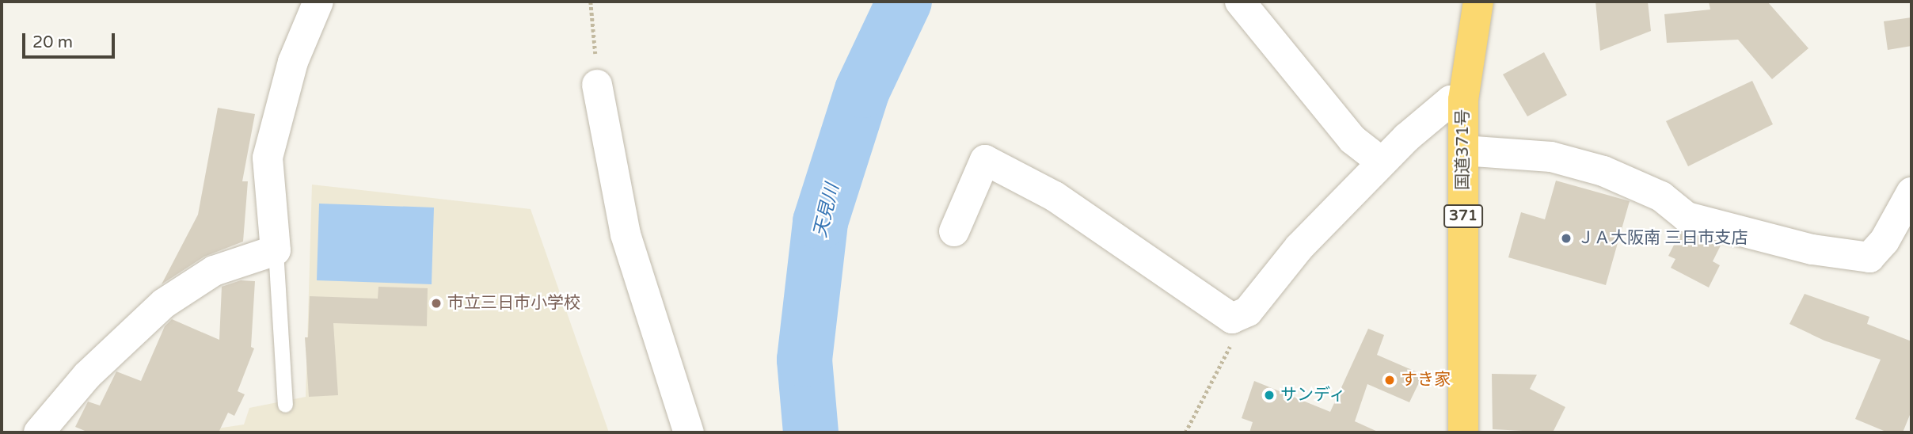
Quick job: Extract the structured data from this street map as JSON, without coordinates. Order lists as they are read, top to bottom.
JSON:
{
  "streets": {
    "highway": ["国道371号", "371"]
  },
  "water": ["天見川"],
  "places": [
    "ＪＡ大阪南 三日市支店",
    "市立三日市小学校",
    "すき家",
    "サンディ"
  ],
  "scale_bar": "20 m"
}
